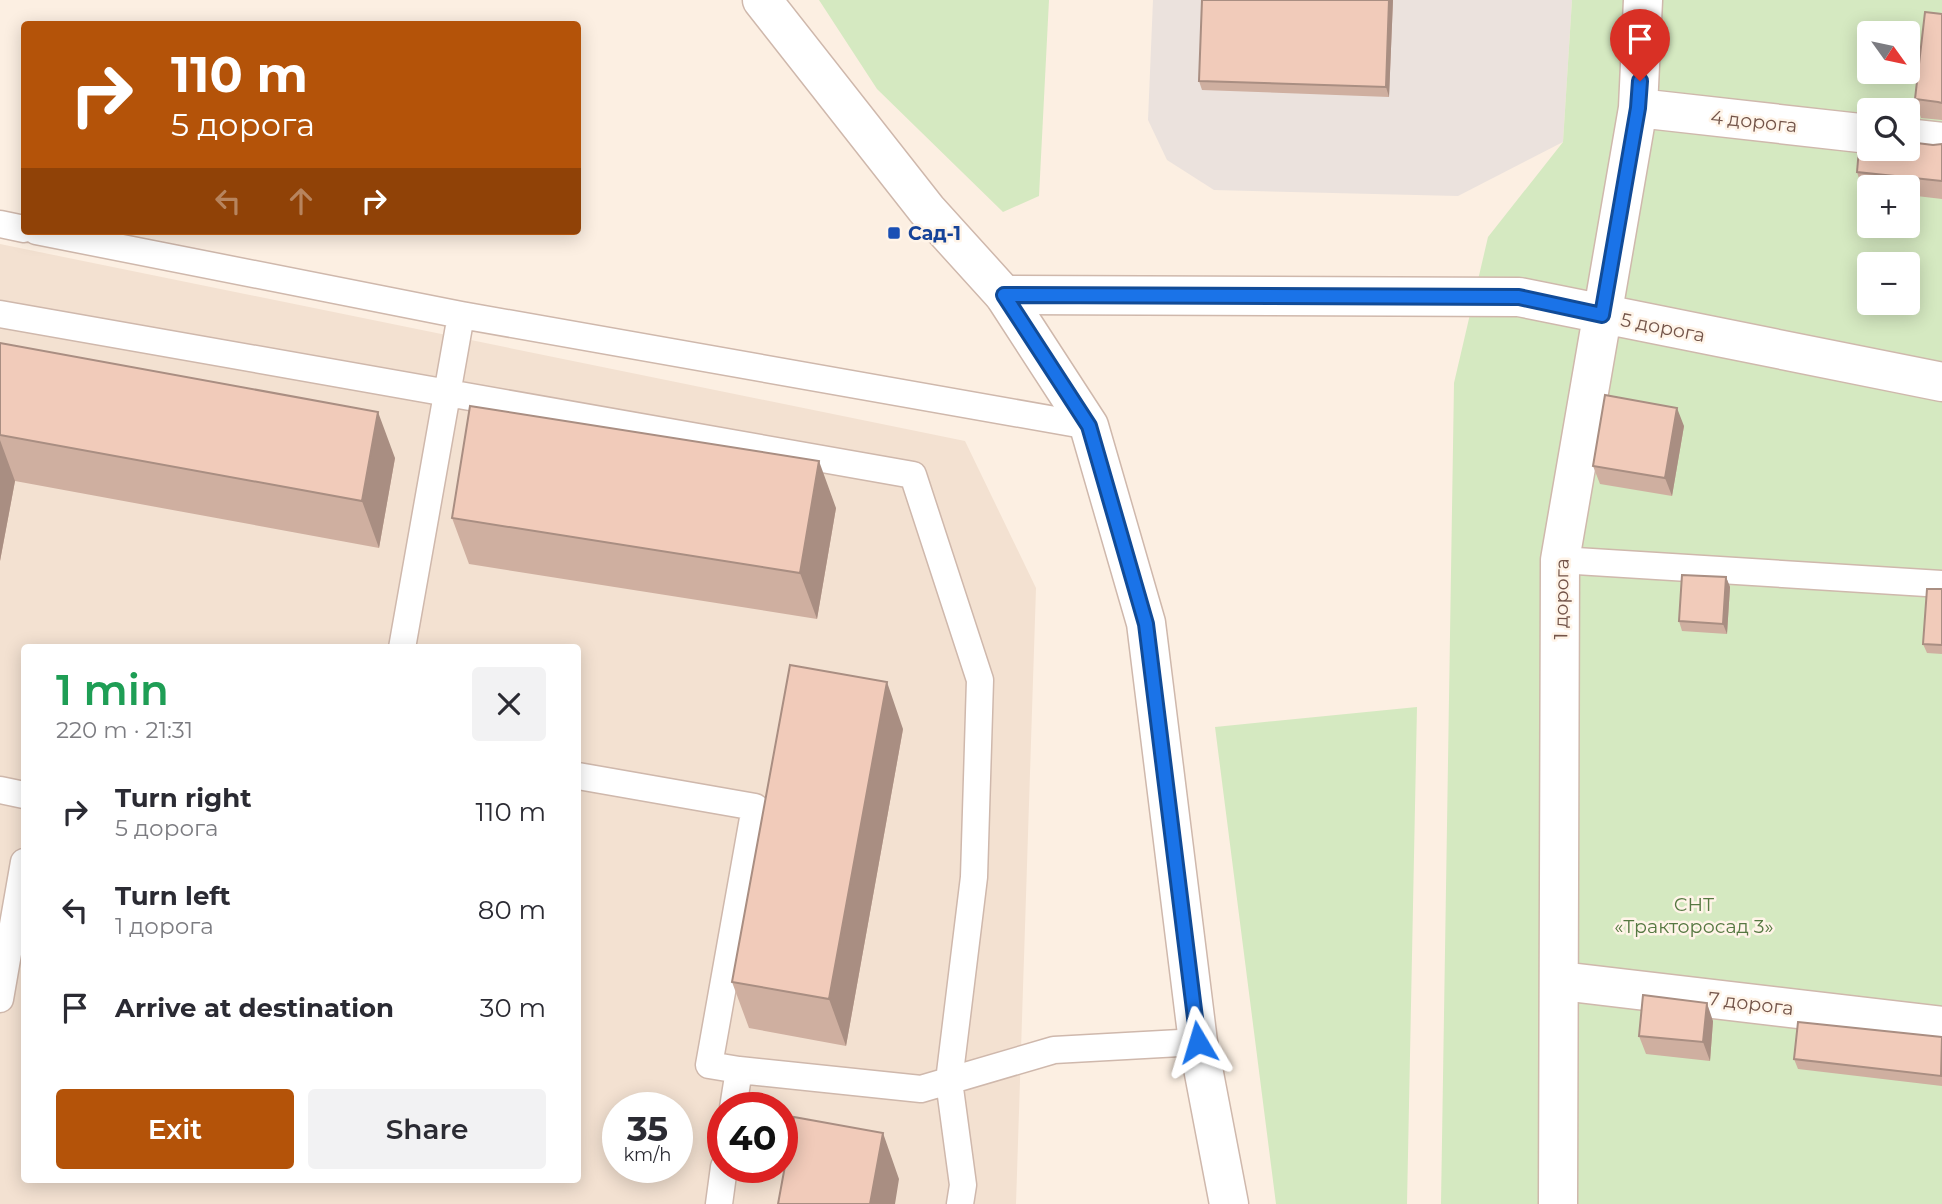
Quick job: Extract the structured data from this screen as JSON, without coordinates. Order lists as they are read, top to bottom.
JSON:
{
  "streets": {
    "street": [
      "4 дорога",
      "5 дорога",
      "1 дорога",
      "7 дорога"
    ]
  },
  "crossings": [
    ["4 дорога", "1 дорога"],
    ["5 дорога", "1 дорога"],
    ["1 дорога", "7 дорога"]
  ],
  "parks": ["СНТ «Тракторосад 3»"],
  "places": {
    "transit": ["Сад-1"]
  },
  "north": "bottom right",
  "page": {
    "map_buttons": ["+", "−"],
    "turn": ["110 m", "5 дорога"],
    "heading": ["1 min", "220 m · 21:31"],
    "list": [
      {
        "name": "Turn right",
        "note": "5 дорога",
        "value": "110 m"
      },
      {
        "name": "Turn left",
        "note": "1 дорога",
        "value": "80 m"
      },
      {
        "name": "Arrive at destination",
        "value": "30 m"
      }
    ],
    "buttons": ["Exit", "Share"],
    "speed": "35 km/h",
    "limit": "40"
  }
}
